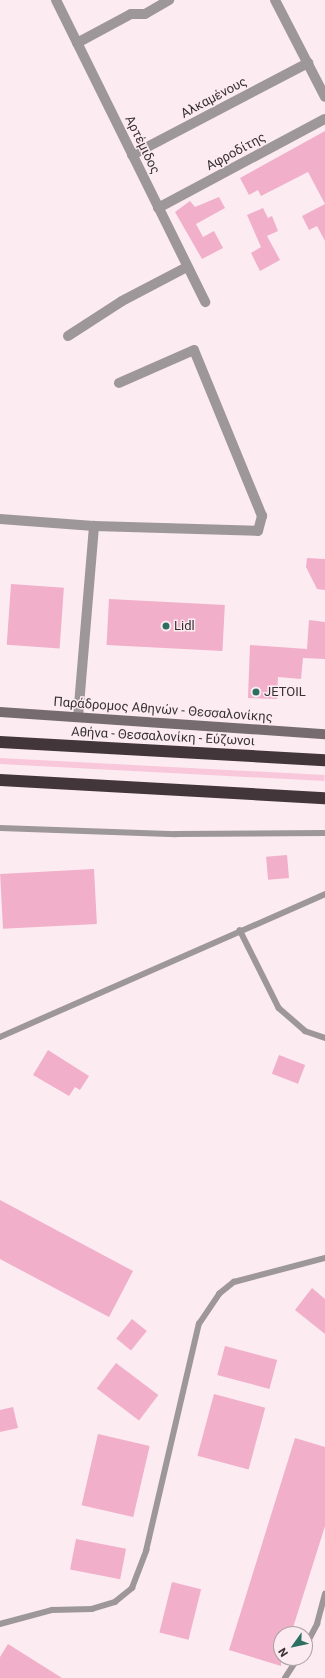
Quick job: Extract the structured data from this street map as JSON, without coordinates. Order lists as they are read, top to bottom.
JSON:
{
  "streets": {
    "highway": ["Αθήνα - Θεσσαλονίκη - Εύζωνοι"],
    "main road": ["Παράδρομος Αθηνών - Θεσσαλονίκης"],
    "street": ["Αλκαμένους", "Αρτέμιδος", "Αφροδίτης"]
  },
  "crossings": [
    ["Αλκαμένους", "Αρτέμιδος"],
    ["Αρτέμιδος", "Αφροδίτης"]
  ],
  "places": ["Lidl", "JETOIL"],
  "north": "bottom left"
}
